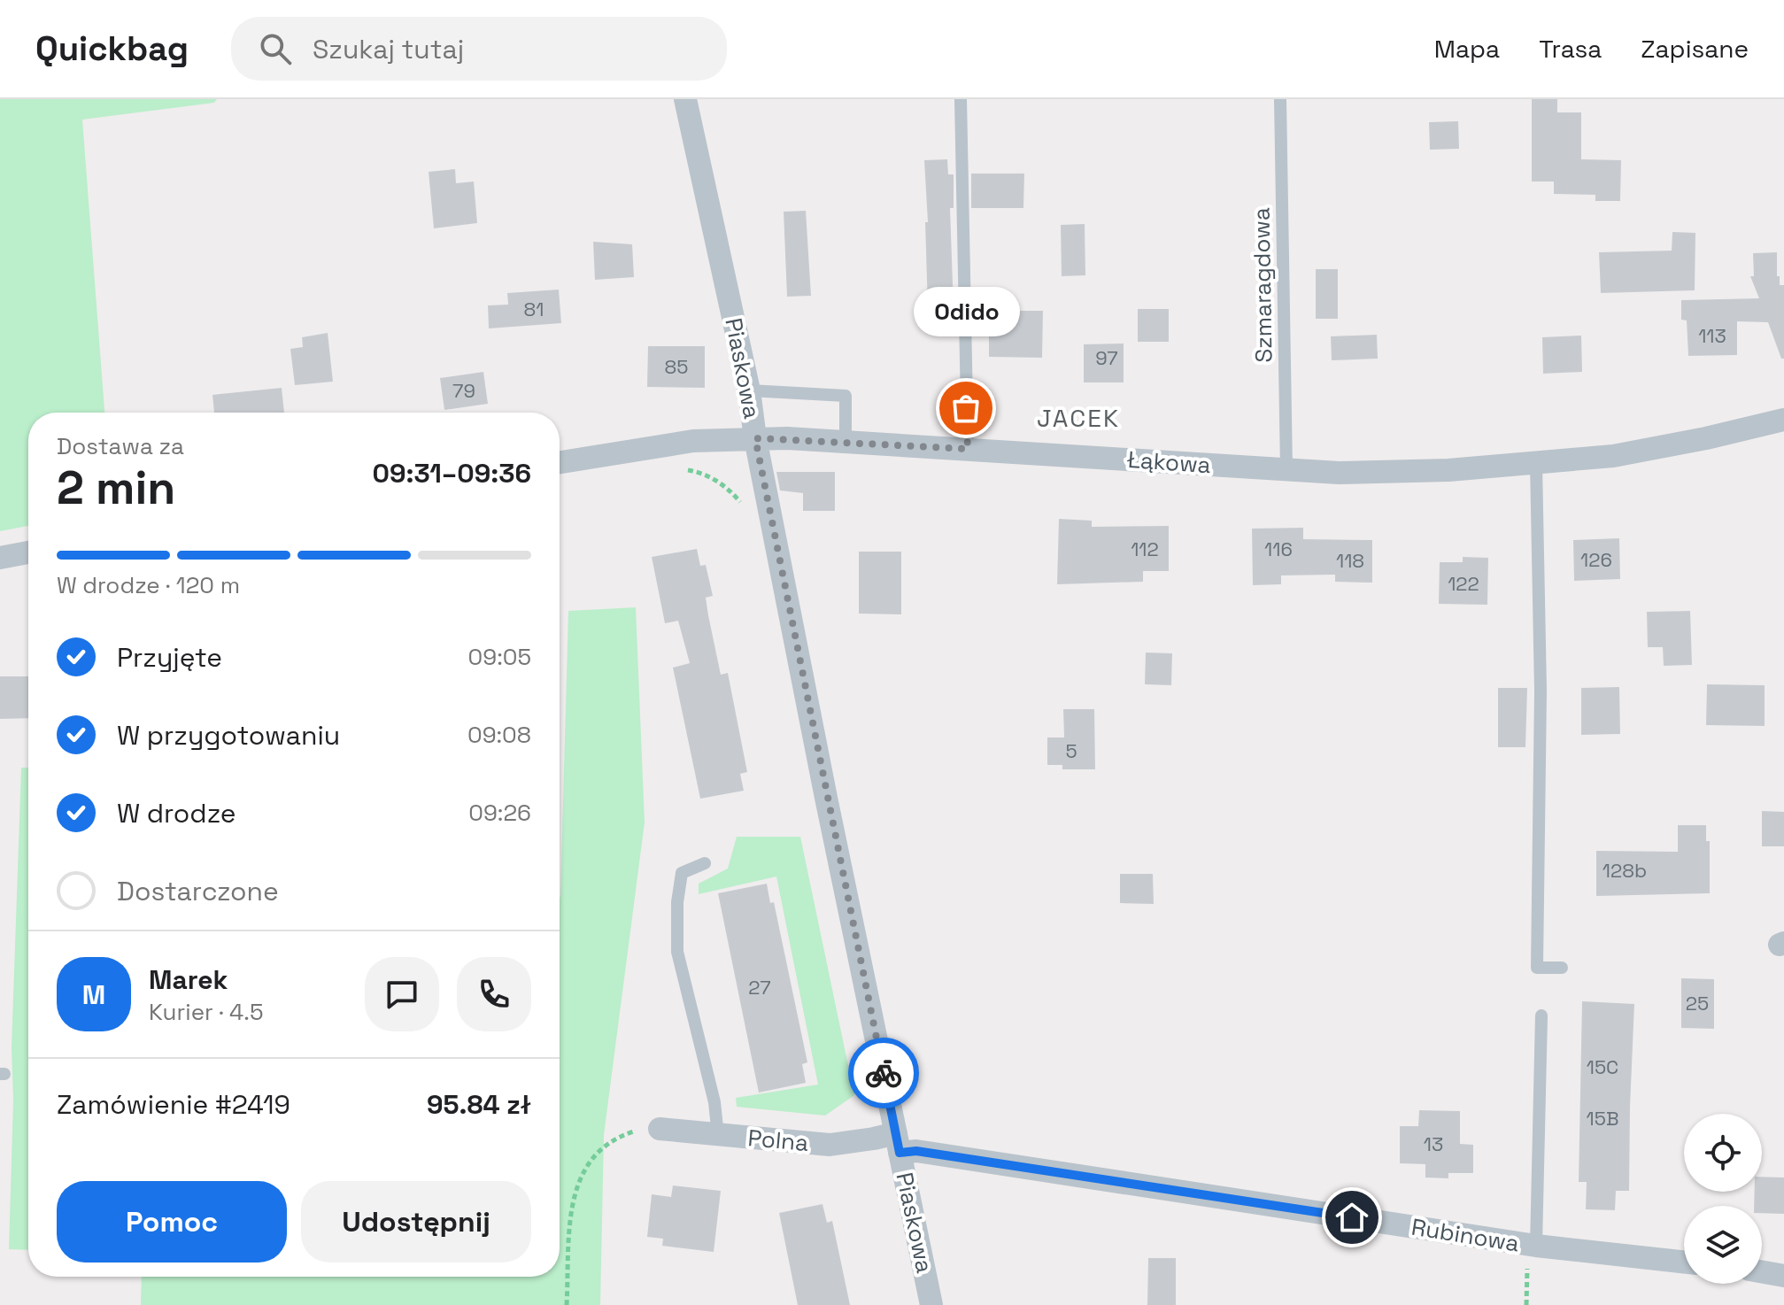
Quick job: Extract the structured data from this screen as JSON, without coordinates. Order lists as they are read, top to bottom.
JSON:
{
  "streets": {
    "street": [
      "Piaskowa",
      "Łąkowa",
      "Polna",
      "Rubinowa"
    ],
    "lane": ["Szmaragdowa"]
  },
  "crossings": [
    ["Szmaragdowa", "Łąkowa"],
    ["Piaskowa", "Łąkowa"],
    ["Piaskowa", "Polna"],
    ["Piaskowa", "Rubinowa"],
    ["Polna", "Rubinowa"]
  ],
  "districts": ["JACEK"],
  "places": ["Odido"],
  "house_numbers": [
    "81",
    "113",
    "97",
    "85",
    "79",
    "112",
    "116",
    "126",
    "118",
    "122",
    "5",
    "128b",
    "27",
    "25",
    "15C",
    "15B",
    "13"
  ],
  "page": {
    "header": "Quickbag",
    "search": "Szukaj tutaj",
    "nav": ["Mapa", "Trasa", "Zapisane"],
    "bubble": "Odido",
    "heading": ["2 min", "Dostawa za", "09:31–09:36"],
    "panel": [
      "Marek",
      "Kurier · 4.5",
      "Zamówienie #2419",
      "95.84 zł"
    ],
    "bar": "W drodze · 120 m",
    "list": [
      ["Przyjęte", "09:05"],
      ["W przygotowaniu", "09:08"],
      ["W drodze", "09:26"],
      "Dostarczone"
    ],
    "round": "M",
    "buttons": ["Pomoc", "Udostępnij"]
  }
}
